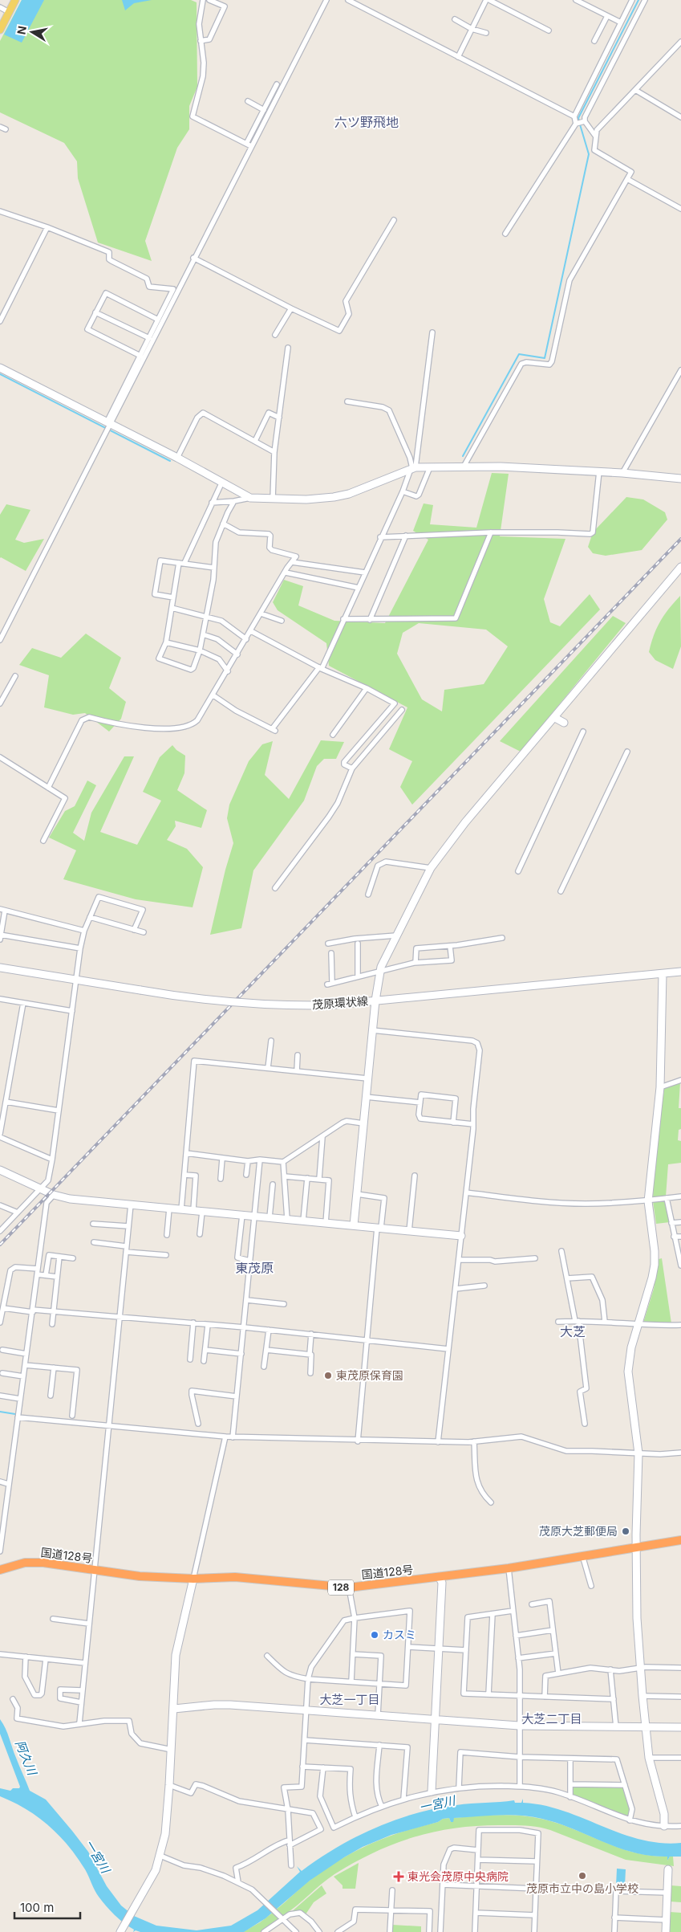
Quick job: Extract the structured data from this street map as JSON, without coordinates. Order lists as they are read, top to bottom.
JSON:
{
  "streets": {
    "highway": ["国道128号", "128"],
    "street": ["茂原環状線"]
  },
  "districts": [
    "六ツ野飛地",
    "東茂原",
    "大芝",
    "大芝一丁目",
    "大芝二丁目"
  ],
  "water": ["阿久川", "一宮川"],
  "places": {
    "other": [
      "東茂原保育園",
      "茂原大芝郵便局",
      "カスミ",
      "茂原市立中の島小学校"
    ],
    "health": ["東光会茂原中央病院"]
  },
  "scale_bar": "100 m",
  "north": "left"
}
